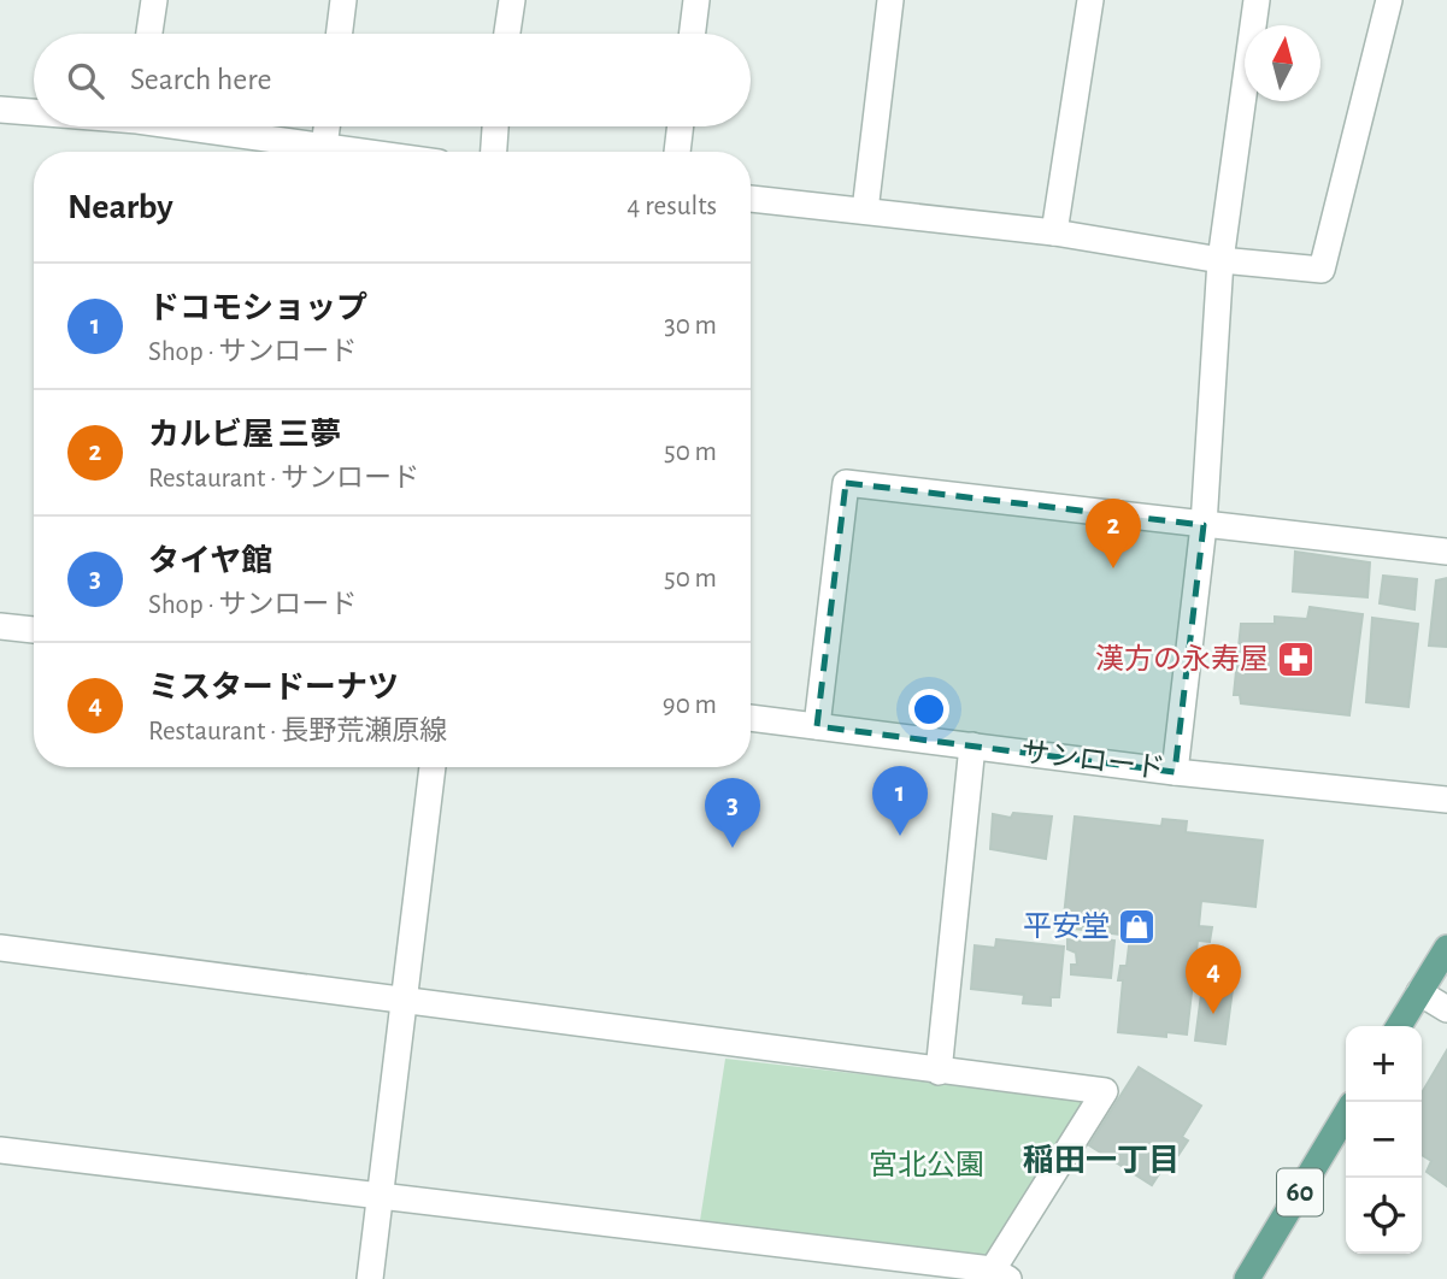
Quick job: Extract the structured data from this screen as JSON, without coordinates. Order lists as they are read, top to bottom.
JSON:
{
  "streets": {
    "main road": ["60"],
    "street": ["サンロード"]
  },
  "districts": ["稲田一丁目"],
  "parks": ["宮北公園"],
  "places": {
    "pharmacy": ["漢方の永寿屋"],
    "shop": ["平安堂"]
  },
  "north": "top",
  "page": {
    "search": "Search here",
    "heading": ["Nearby", "4 results"],
    "list": [
      {
        "mark": "1",
        "name": "ドコモショップ",
        "note": "Shop · サンロード",
        "value": "30 m"
      },
      {
        "mark": "2",
        "name": "カルビ屋 三夢",
        "note": "Restaurant · サンロード",
        "value": "50 m"
      },
      {
        "mark": "3",
        "name": "タイヤ館",
        "note": "Shop · サンロード",
        "value": "50 m"
      },
      {
        "mark": "4",
        "name": "ミスタードーナツ",
        "note": "Restaurant · 長野荒瀬原線",
        "value": "90 m"
      }
    ],
    "pins": [
      "2",
      "1",
      "3",
      "4"
    ],
    "map_buttons": ["+", "−"]
  }
}
